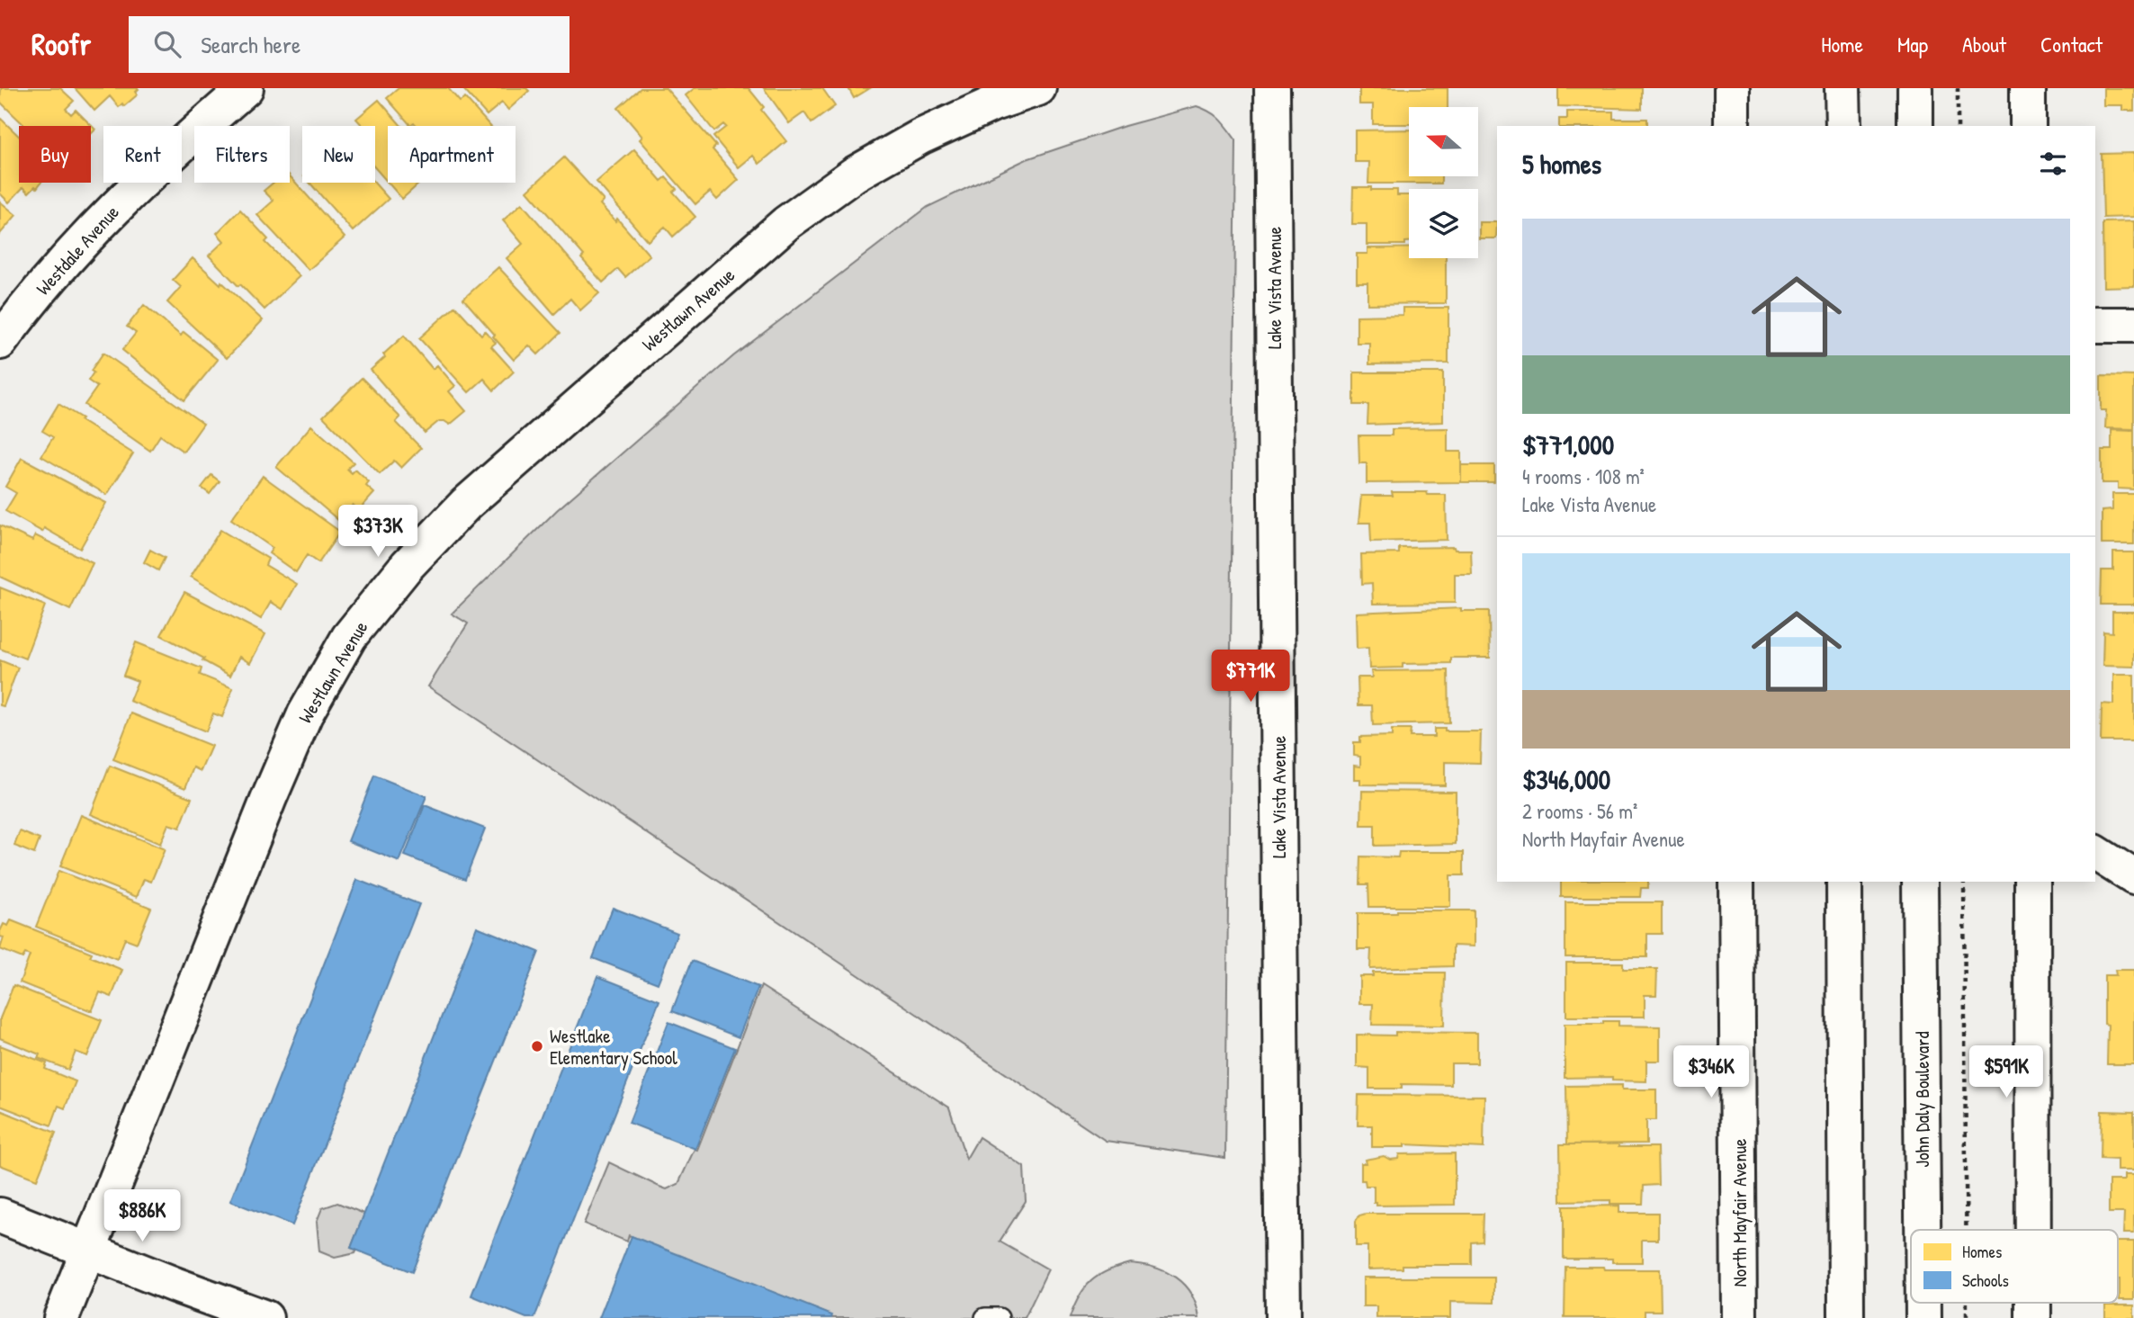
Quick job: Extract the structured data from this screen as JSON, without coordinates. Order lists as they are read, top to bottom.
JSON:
{
  "streets": {
    "street": [
      "Westdale Avenue",
      "Lake Vista Avenue",
      "Westlawn Avenue",
      "John Daly Boulevard",
      "North Mayfair Avenue"
    ]
  },
  "places": ["Westlake Elementary School"],
  "legend": ["Homes", "Schools"],
  "north": "left",
  "page": {
    "header": "Roofr",
    "search": "Search here",
    "nav": [
      "Home",
      "Map",
      "About",
      "Contact"
    ],
    "chip": [
      "Buy",
      "Rent",
      "Filters",
      "New",
      "Apartment"
    ],
    "heading": "5 homes",
    "list": [
      {
        "name": "$771,000",
        "note": "4 rooms · 108 m² · Lake Vista Avenue"
      },
      {
        "name": "$346,000",
        "note": "2 rooms · 56 m² · North Mayfair Avenue"
      }
    ],
    "price": [
      "$373K",
      "$771K",
      "$346K",
      "$591K",
      "$886K"
    ]
  }
}
